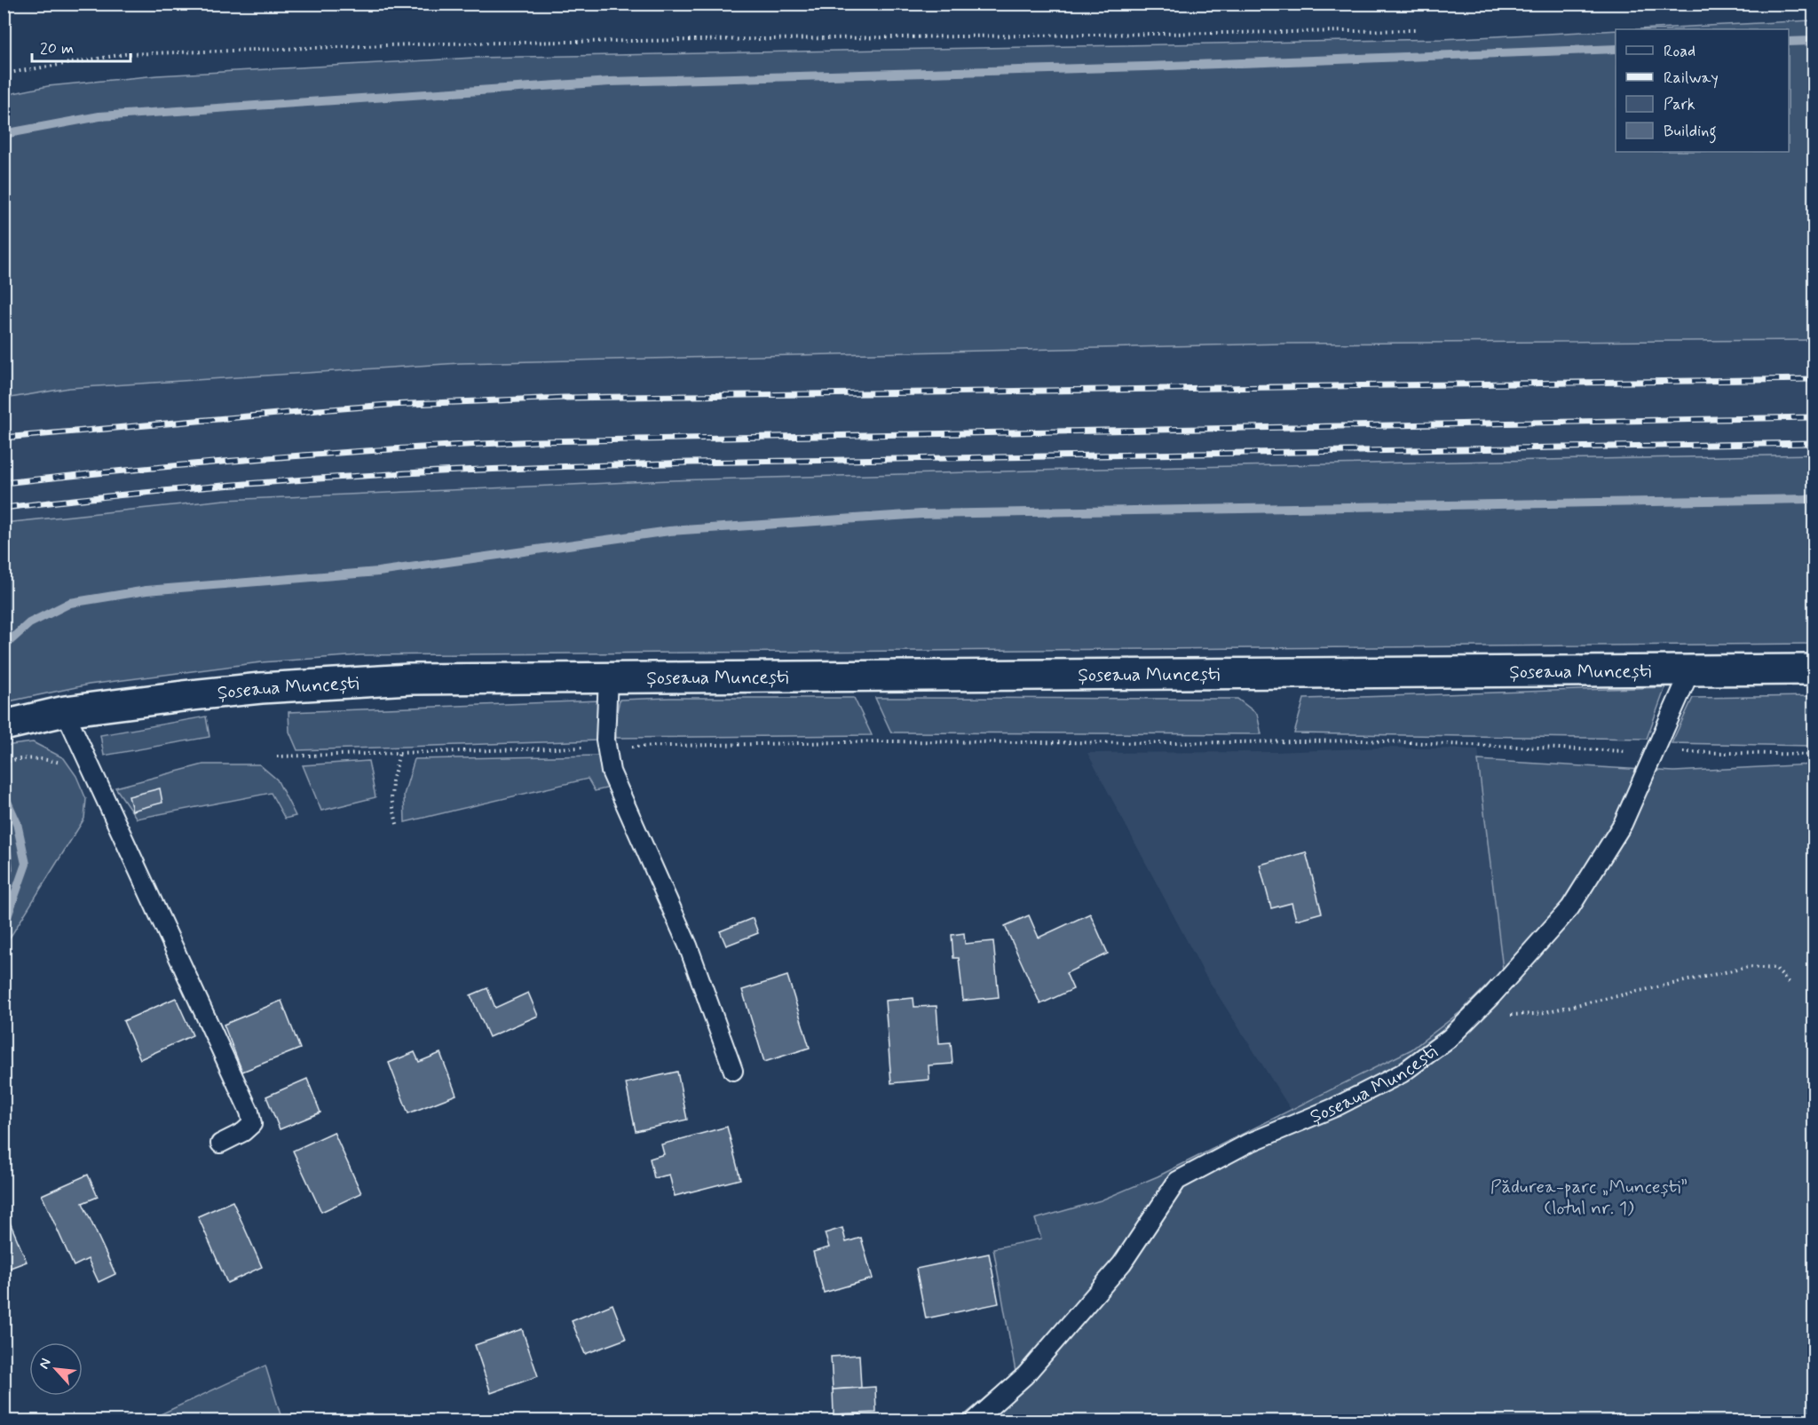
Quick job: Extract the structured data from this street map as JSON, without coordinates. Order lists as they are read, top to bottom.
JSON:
{
  "streets": {
    "main road": ["Șoseaua Muncești"]
  },
  "parks": ["Pădurea-parc „Muncești” (lotul nr. 1)"],
  "legend": [
    "Road",
    "Railway",
    "Park",
    "Building"
  ],
  "scale_bar": "20 m",
  "north": "top left"
}
